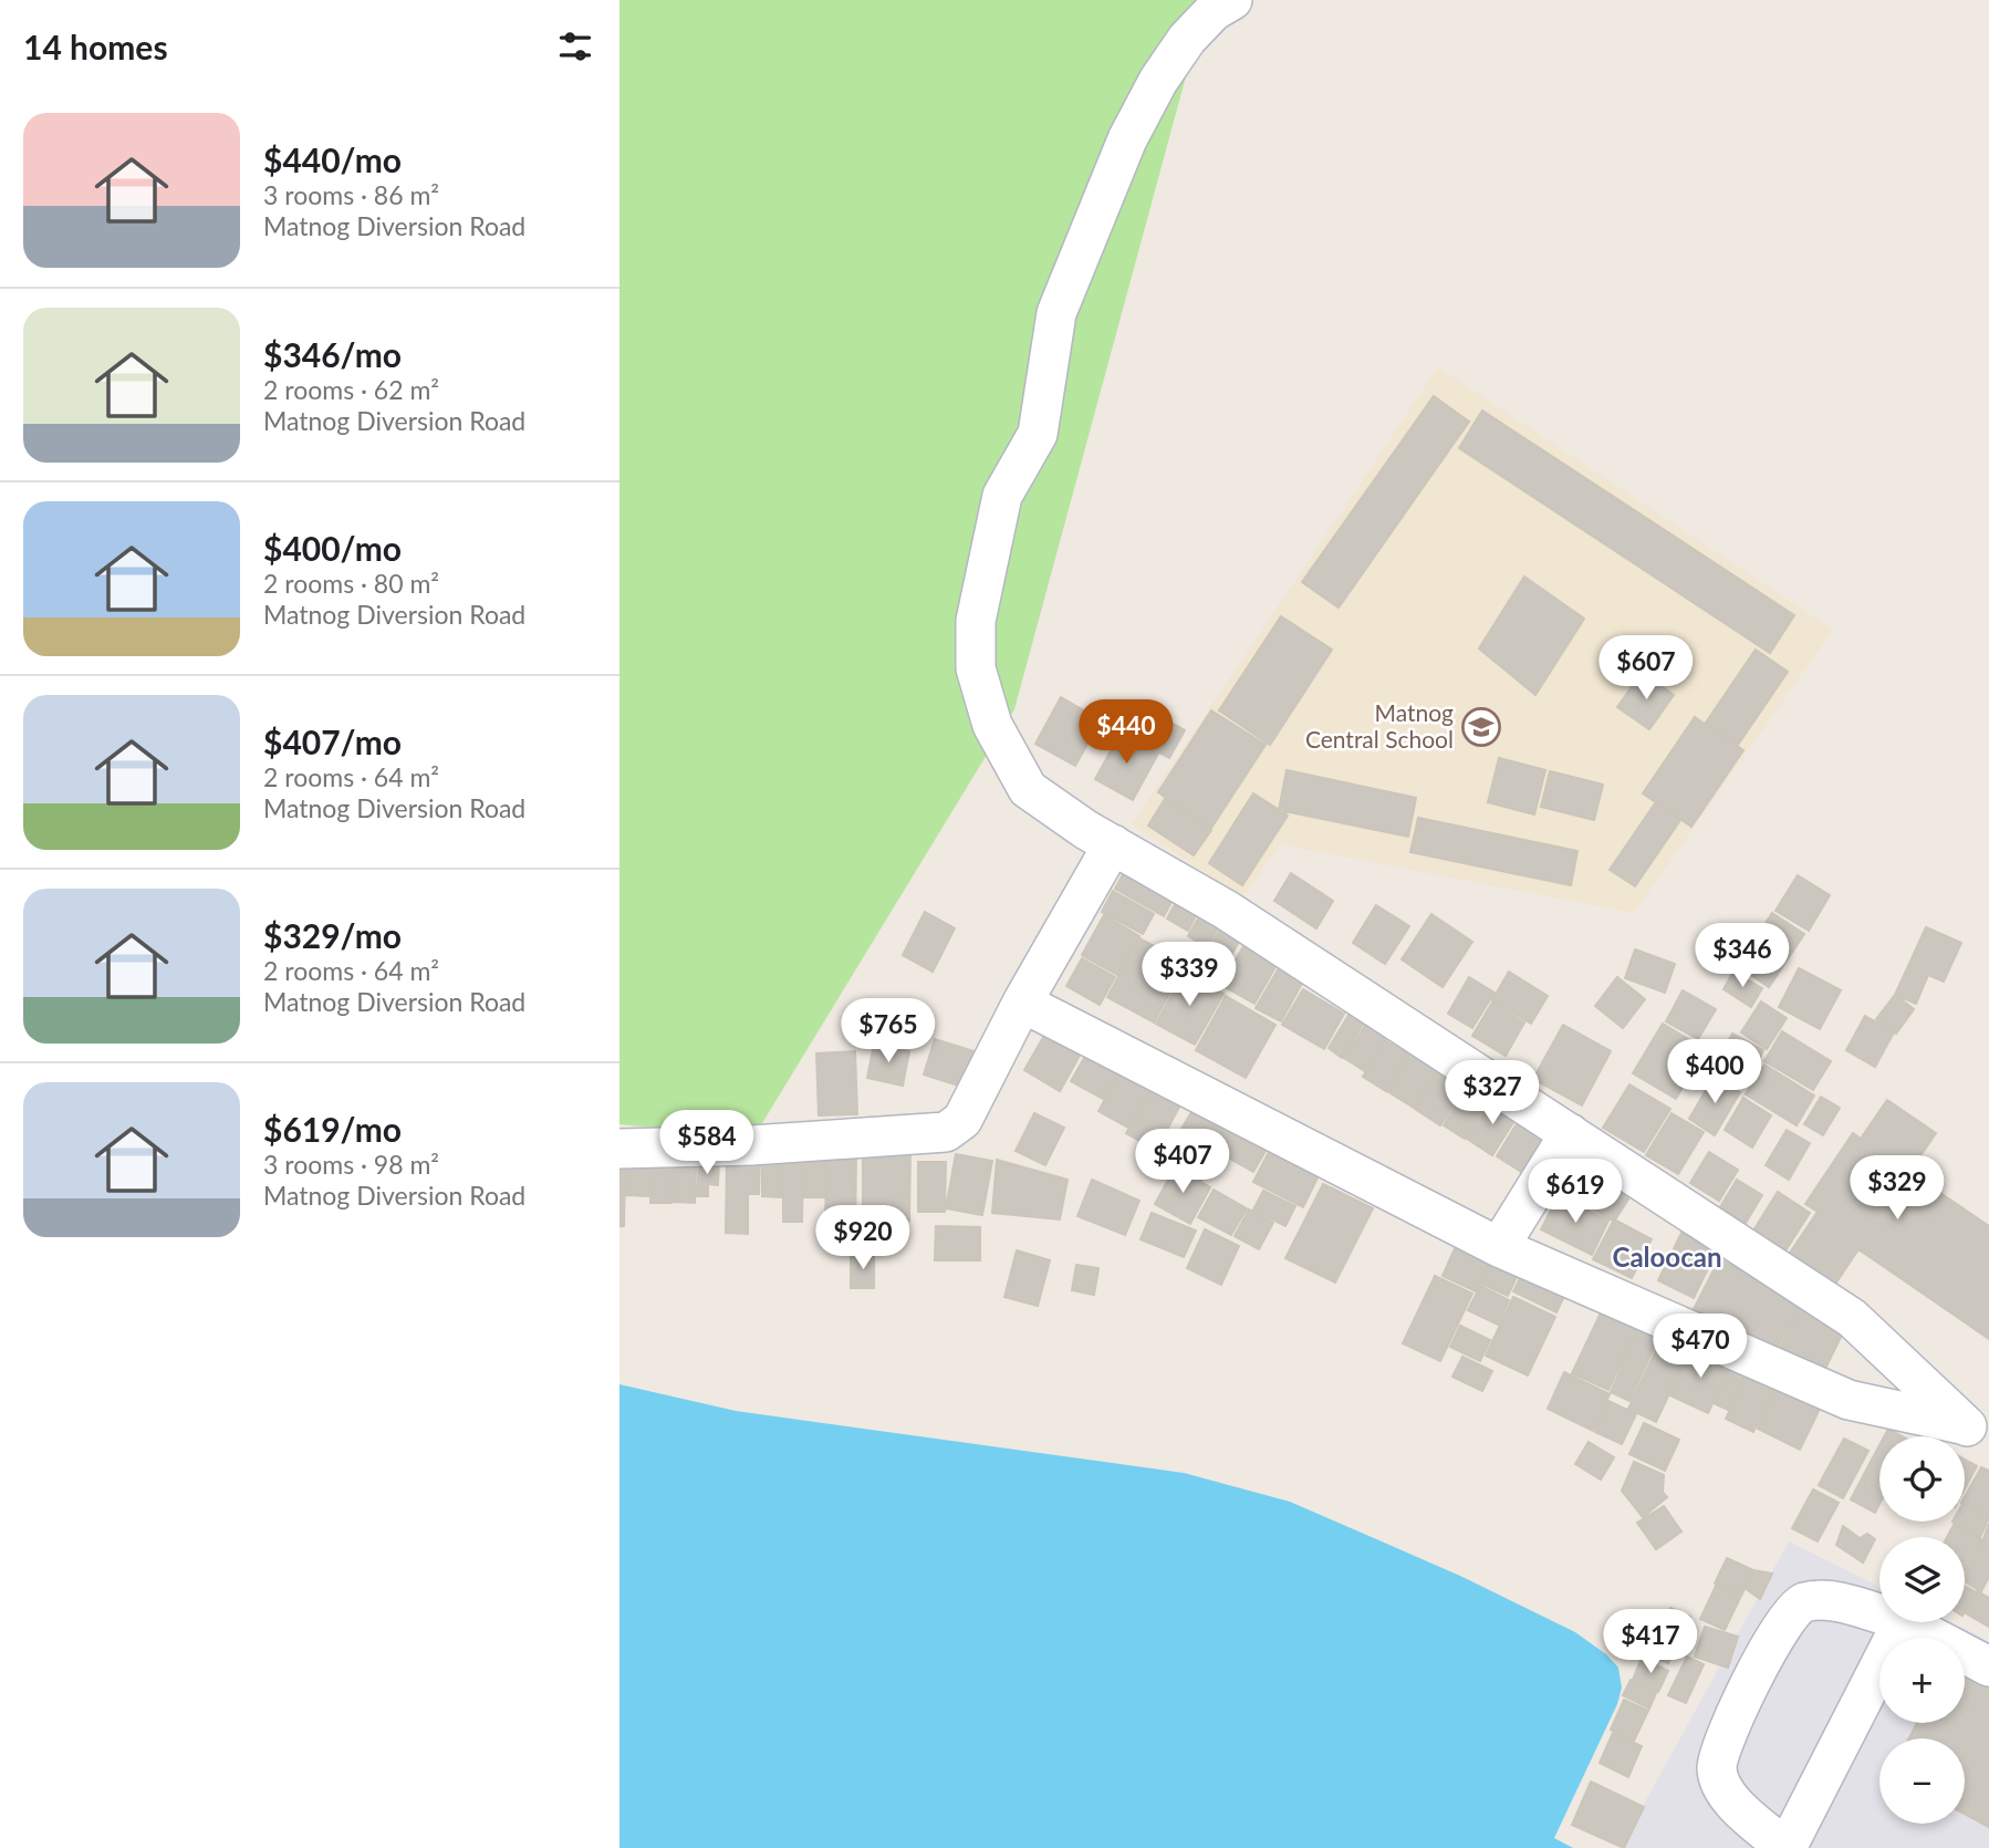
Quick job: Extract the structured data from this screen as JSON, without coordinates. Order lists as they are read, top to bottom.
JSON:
{
  "districts": ["Caloocan"],
  "places": {
    "school or university": ["Matnog Central School"]
  },
  "page": {
    "heading": "14 homes",
    "list": [
      {
        "name": "$440/mo",
        "note": "3 rooms · 86 m² · Matnog Diversion Road"
      },
      {
        "name": "$346/mo",
        "note": "2 rooms · 62 m² · Matnog Diversion Road"
      },
      {
        "name": "$400/mo",
        "note": "2 rooms · 80 m² · Matnog Diversion Road"
      },
      {
        "name": "$407/mo",
        "note": "2 rooms · 64 m² · Matnog Diversion Road"
      },
      {
        "name": "$329/mo",
        "note": "2 rooms · 64 m² · Matnog Diversion Road"
      },
      {
        "name": "$619/mo",
        "note": "3 rooms · 98 m² · Matnog Diversion Road"
      }
    ],
    "price": [
      "$607",
      "$440",
      "$346",
      "$339",
      "$765",
      "$400",
      "$327",
      "$584",
      "$407",
      "$329",
      "$619",
      "$920",
      "$470",
      "$417"
    ],
    "map_buttons": ["+", "−"]
  }
}
